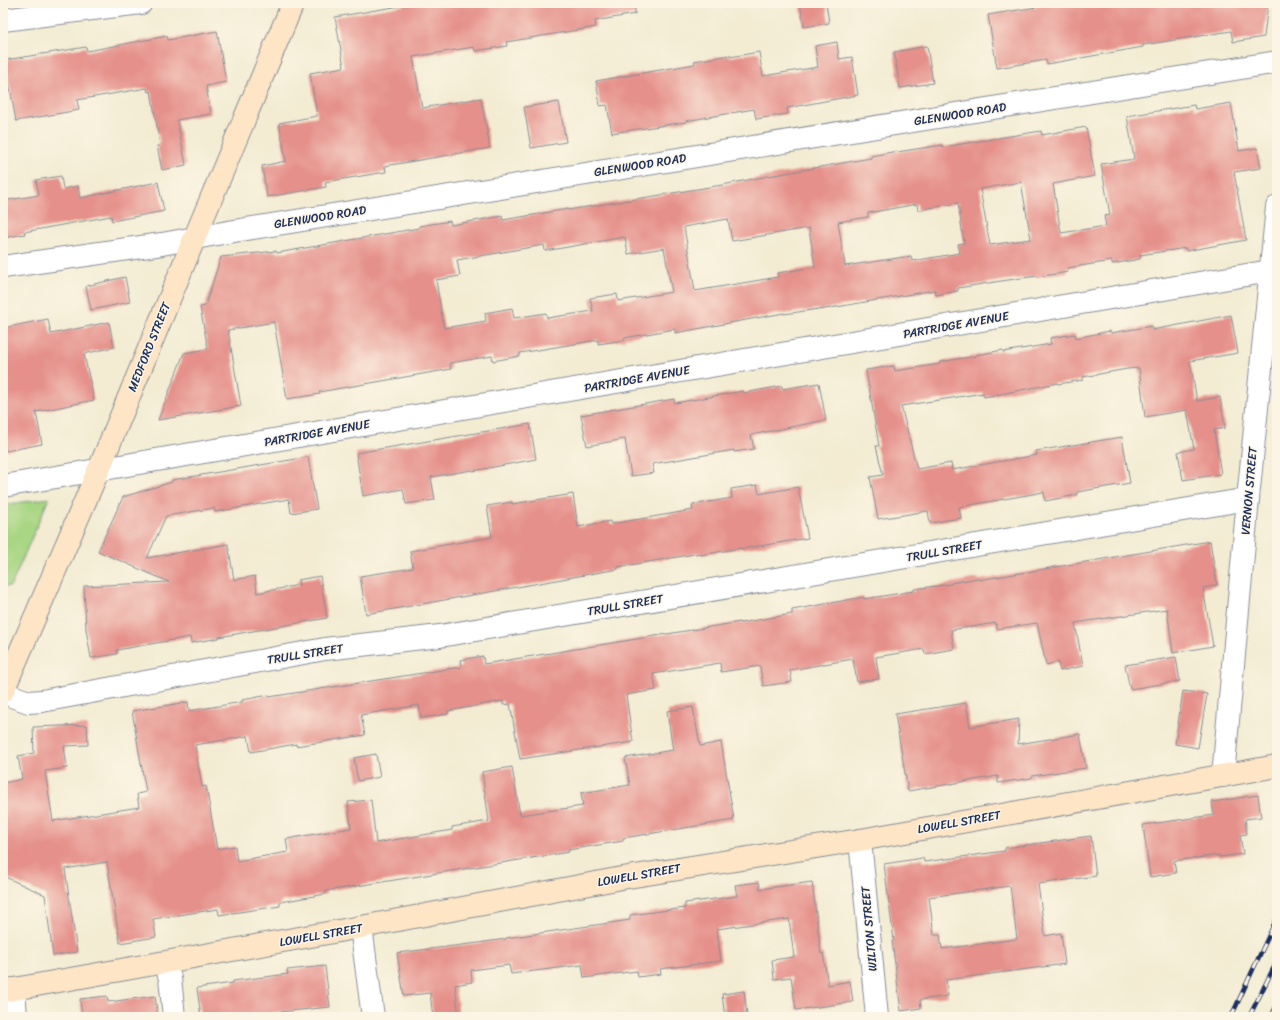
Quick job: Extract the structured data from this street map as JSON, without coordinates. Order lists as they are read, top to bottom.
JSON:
{
  "streets": {
    "street": [
      "GLENWOOD ROAD",
      "PARTRIDGE AVENUE",
      "MEDFORD STREET",
      "VERNON STREET",
      "TRULL STREET",
      "LOWELL STREET",
      "WILTON STREET"
    ]
  },
  "crossings": [
    ["GLENWOOD ROAD", "MEDFORD STREET"],
    ["PARTRIDGE AVENUE", "MEDFORD STREET"],
    ["PARTRIDGE AVENUE", "VERNON STREET"],
    ["MEDFORD STREET", "TRULL STREET"],
    ["VERNON STREET", "TRULL STREET"],
    ["VERNON STREET", "LOWELL STREET"],
    ["LOWELL STREET", "WILTON STREET"]
  ]
}
